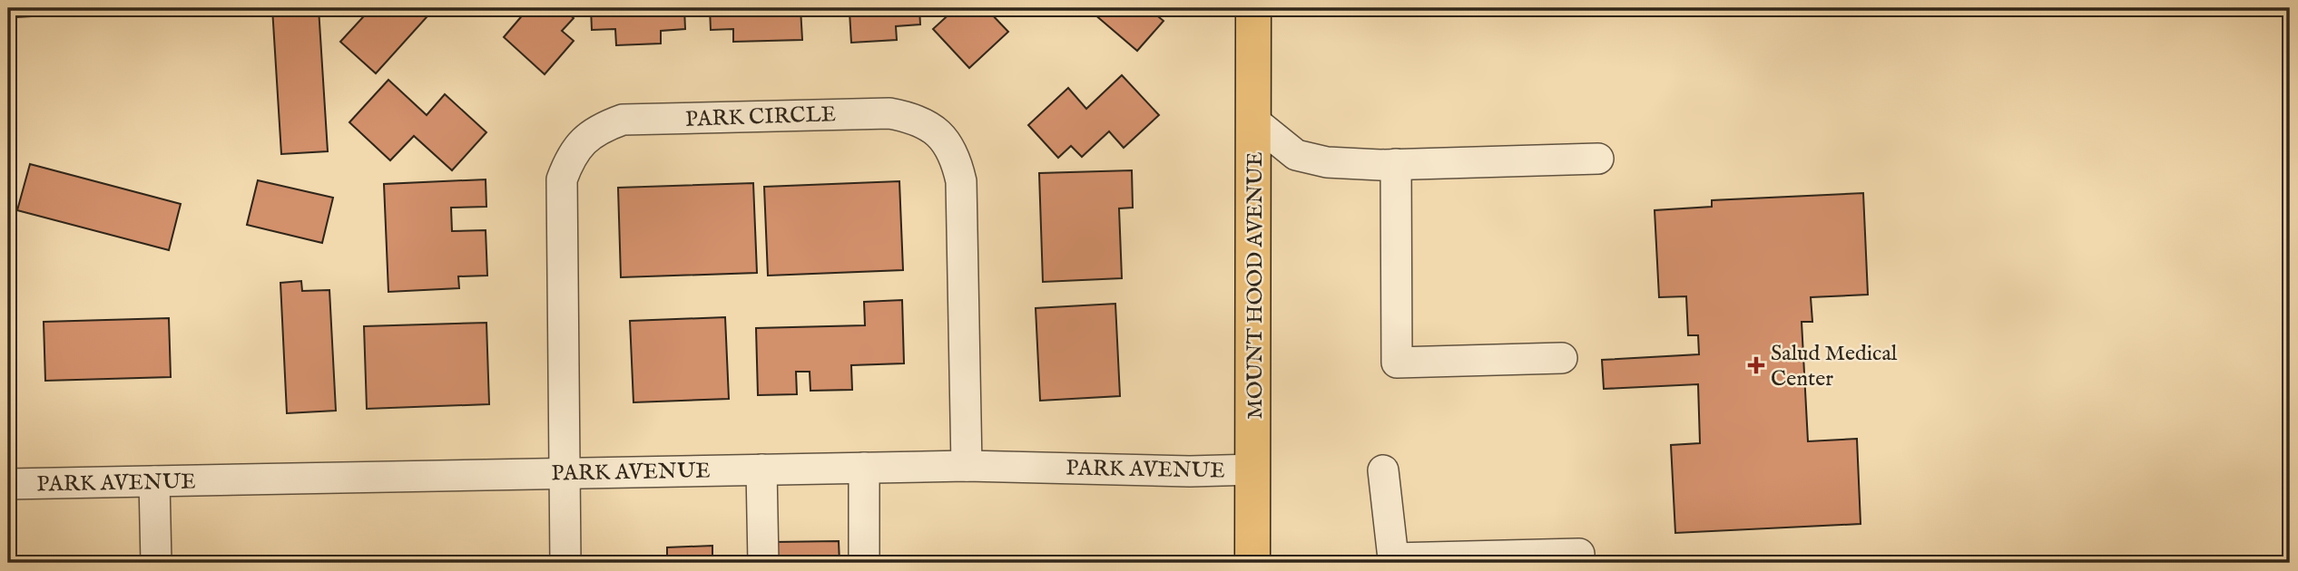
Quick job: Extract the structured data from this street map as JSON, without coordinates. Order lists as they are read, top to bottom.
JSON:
{
  "streets": {
    "main road": ["MOUNT HOOD AVENUE"],
    "street": ["PARK CIRCLE", "PARK AVENUE"]
  },
  "crossings": [
    ["PARK CIRCLE", "PARK AVENUE"],
    ["MOUNT HOOD AVENUE", "PARK AVENUE"]
  ],
  "places": {
    "health": ["Salud Medical Center"]
  }
}
